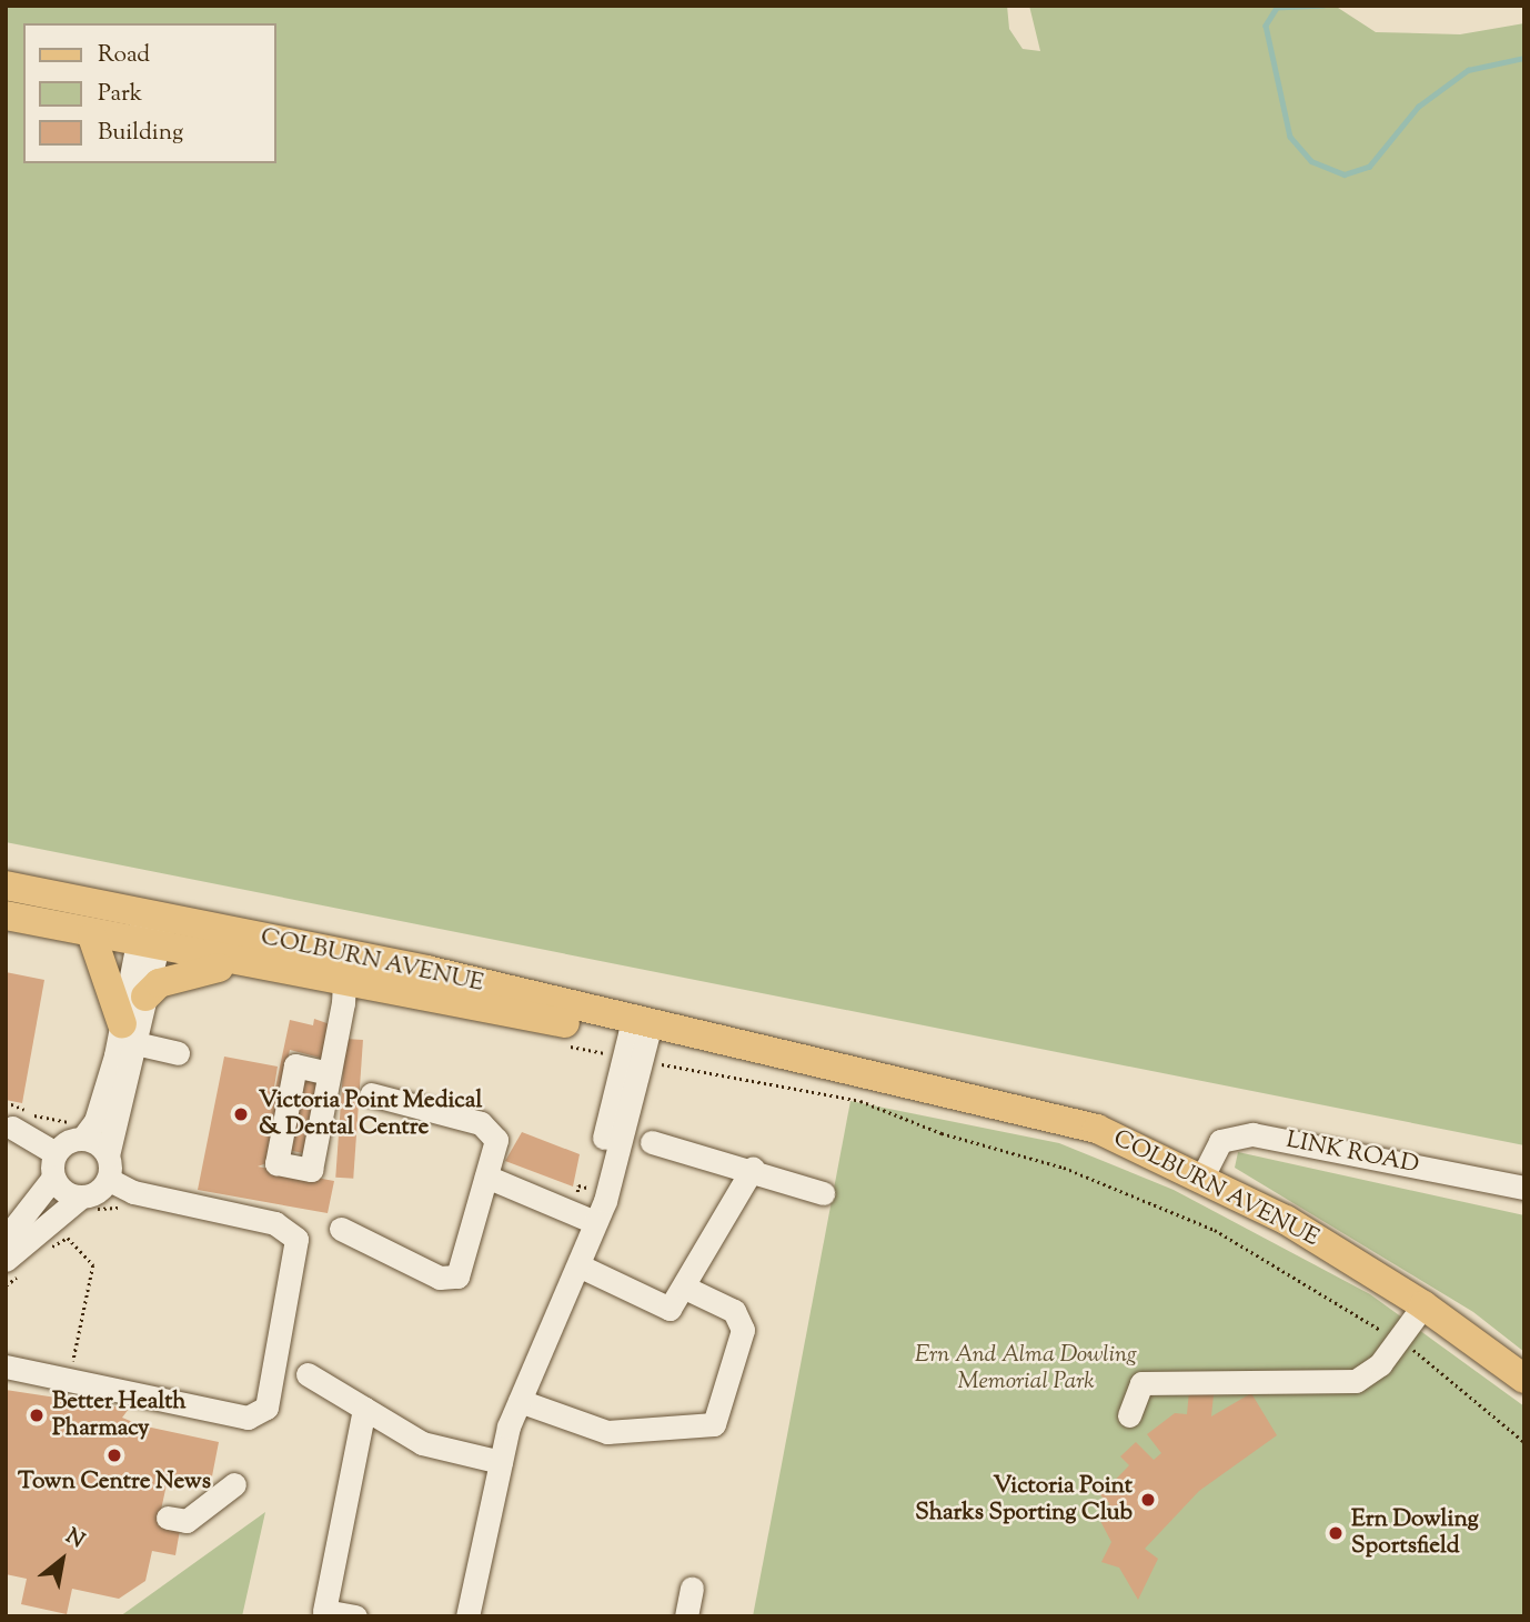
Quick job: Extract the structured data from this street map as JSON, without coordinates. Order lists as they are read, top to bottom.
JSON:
{
  "streets": {
    "main road": ["COLBURN AVENUE"],
    "street": ["LINK ROAD"]
  },
  "crossings": [
    ["COLBURN AVENUE", "LINK ROAD"]
  ],
  "parks": ["Ern And Alma Dowling Memorial Park"],
  "places": [
    "Victoria Point Medical & Dental Centre",
    "Better Health Pharmacy",
    "Town Centre News",
    "Victoria Point Sharks Sporting Club",
    "Ern Dowling Sportsfield"
  ],
  "legend": ["Road", "Park", "Building"],
  "north": "top right"
}
